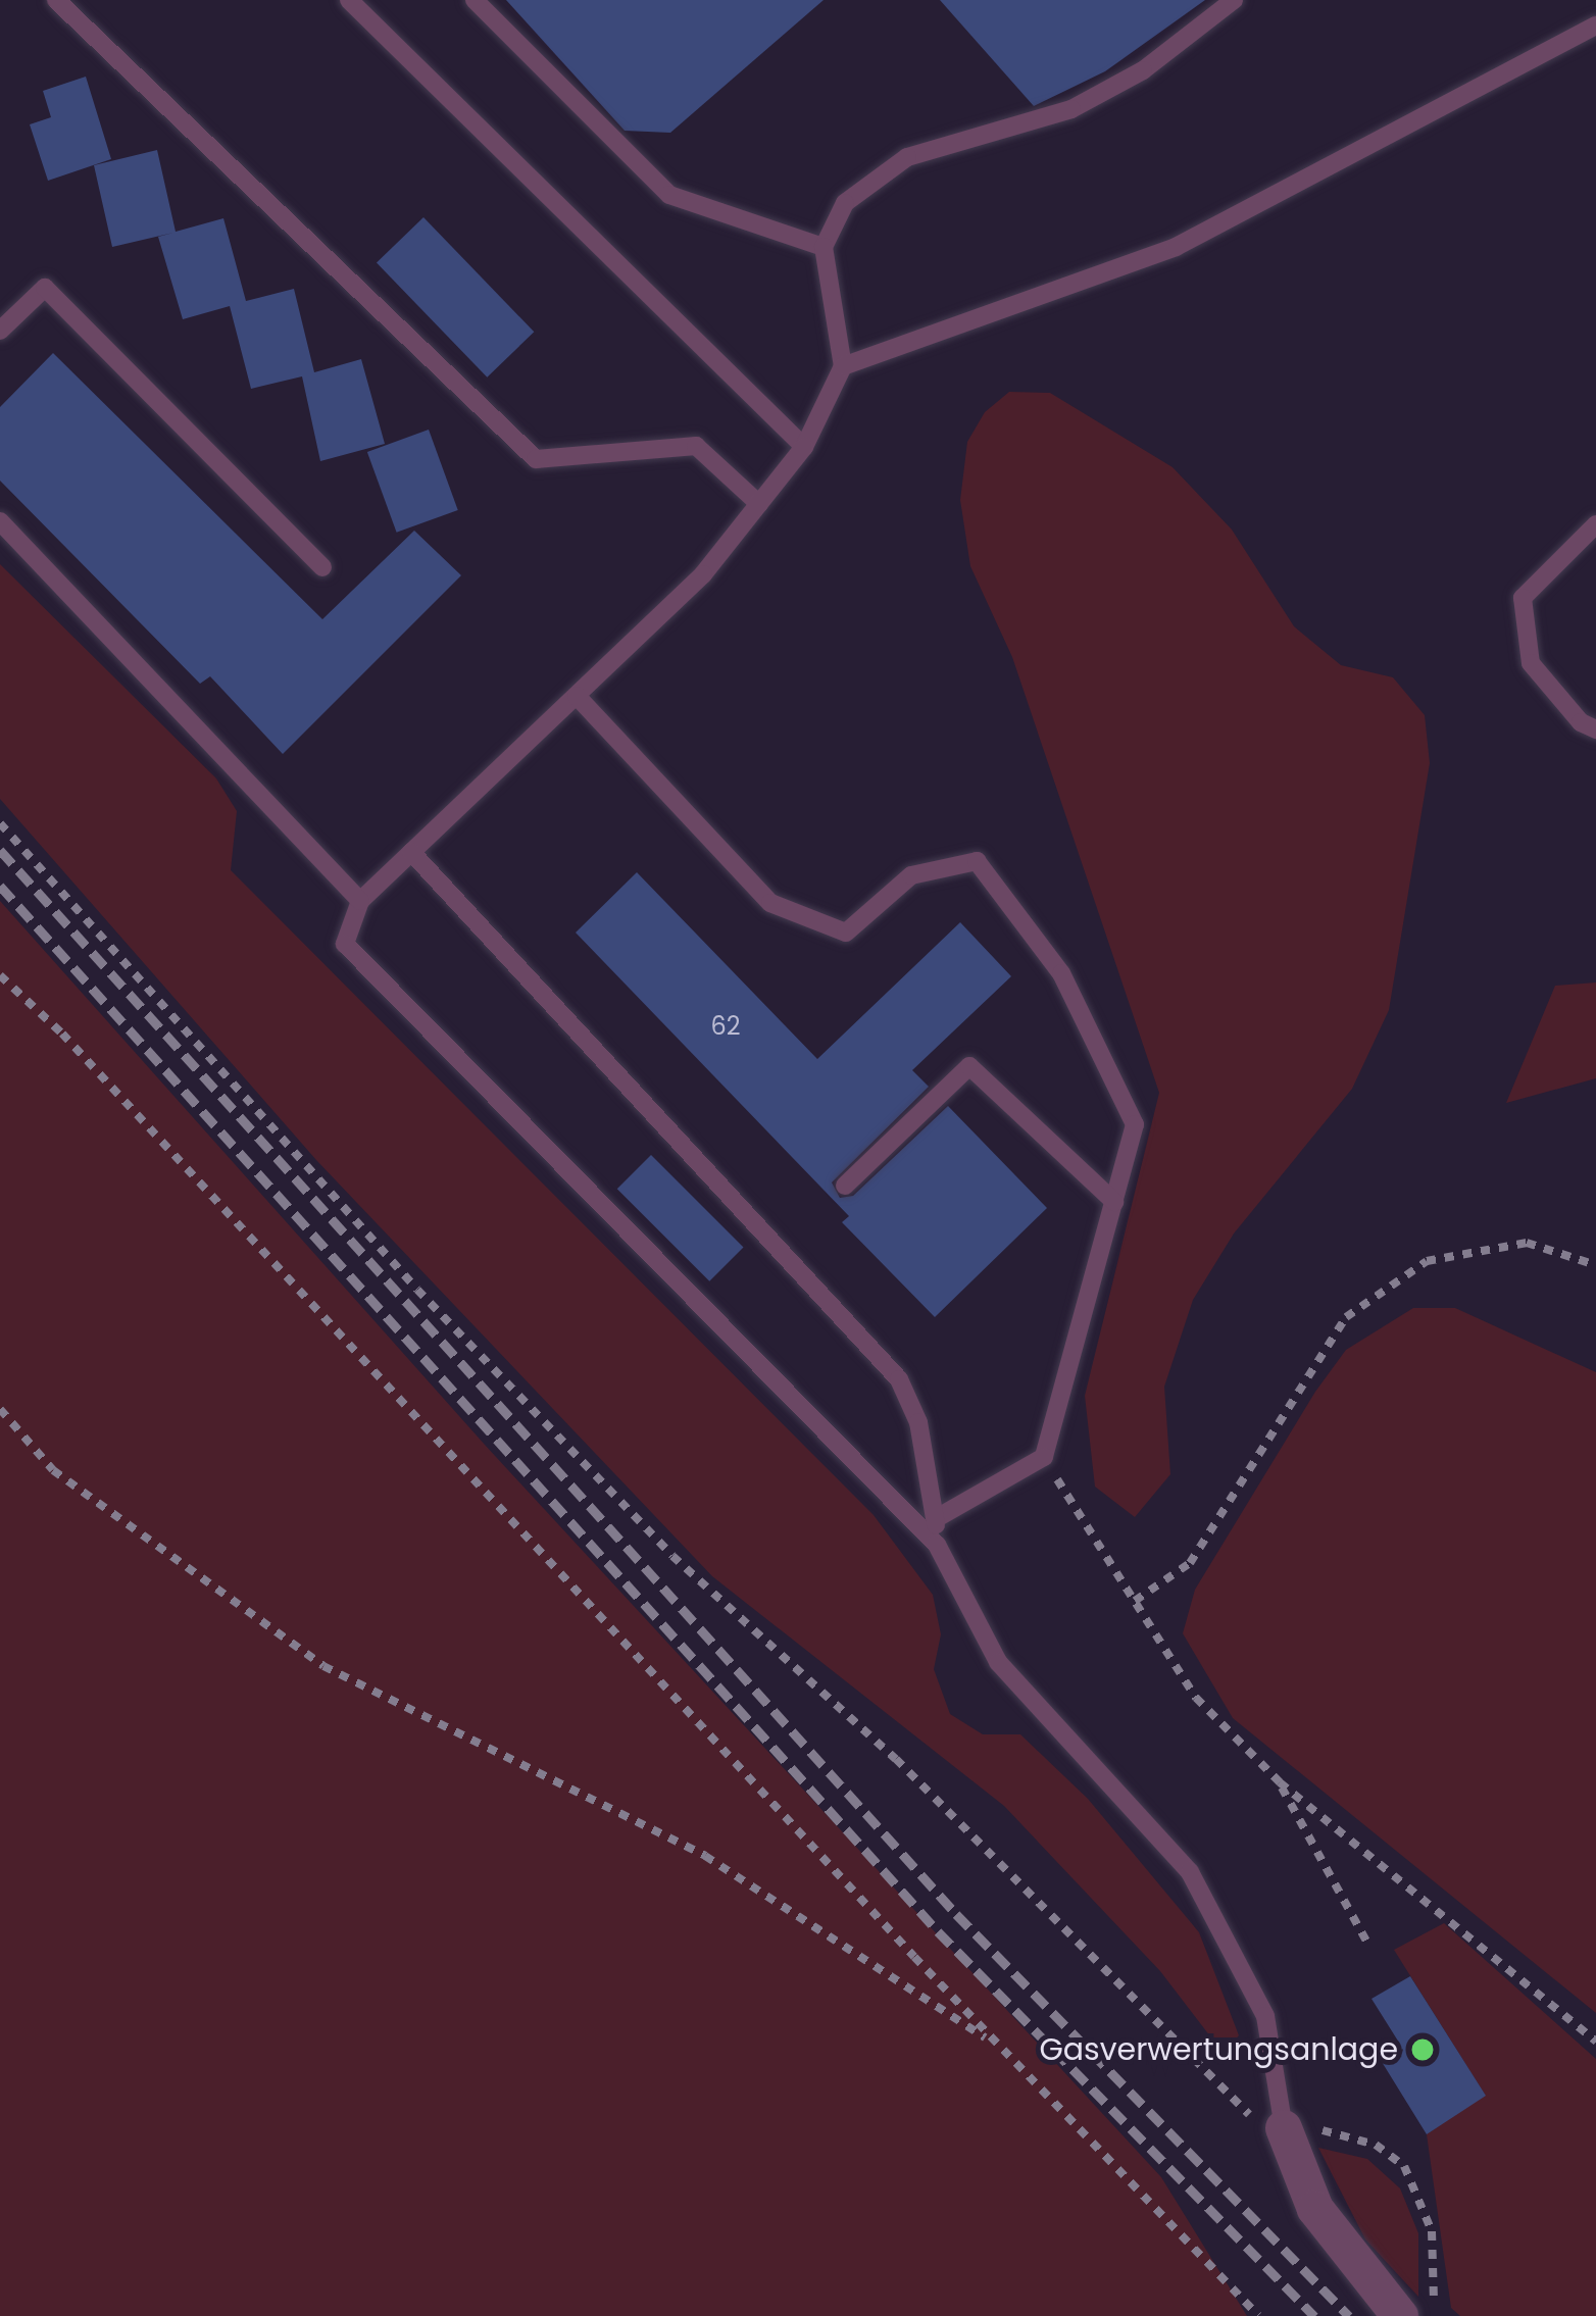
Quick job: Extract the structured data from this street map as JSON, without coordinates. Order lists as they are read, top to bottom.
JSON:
{
  "places": ["Gasverwertungsanlage"],
  "house_numbers": ["62"]
}
